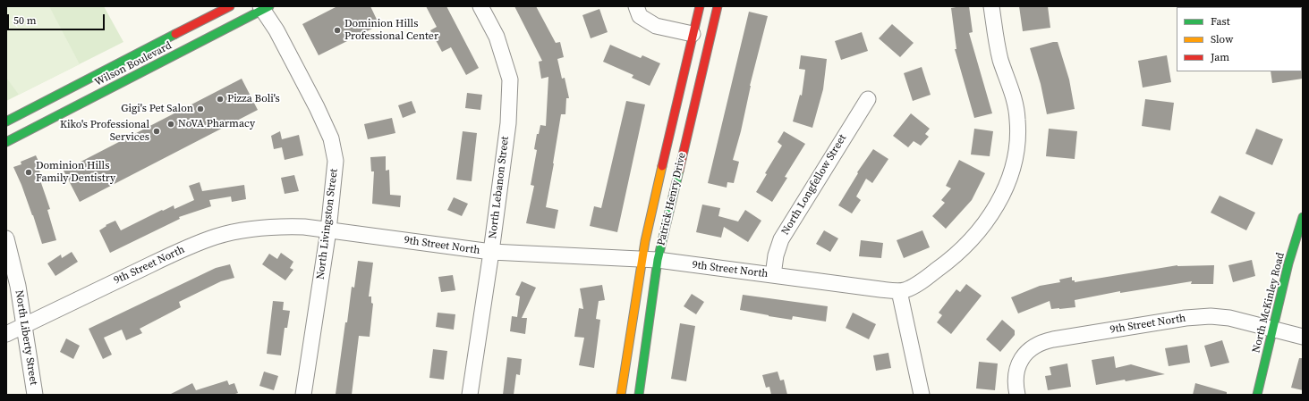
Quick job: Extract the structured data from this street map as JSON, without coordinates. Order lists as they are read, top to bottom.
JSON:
{
  "streets": {
    "street": [
      "Wilson Boulevard",
      "North Longfellow Street",
      "North Lebanon Street",
      "Patrick Henry Drive",
      "North Livingston Street",
      "9th Street North",
      "North McKinley Road",
      "North Liberty Street"
    ]
  },
  "crossings": [
    ["Wilson Boulevard", "North Livingston Street"],
    ["North Longfellow Street", "9th Street North"],
    ["North Lebanon Street", "9th Street North"],
    ["Patrick Henry Drive", "9th Street North"],
    ["North Livingston Street", "9th Street North"],
    ["9th Street North", "North McKinley Road"],
    ["9th Street North", "North Liberty Street"]
  ],
  "places": [
    "Dominion Hills Professional Center",
    "Pizza Boli's",
    "Gigi's Pet Salon",
    "NoVA Pharmacy",
    "Kiko's Professional Services",
    "Dominion Hills Family Dentistry"
  ],
  "legend": ["Fast", "Slow", "Jam"],
  "scale_bar": "50 m"
}
